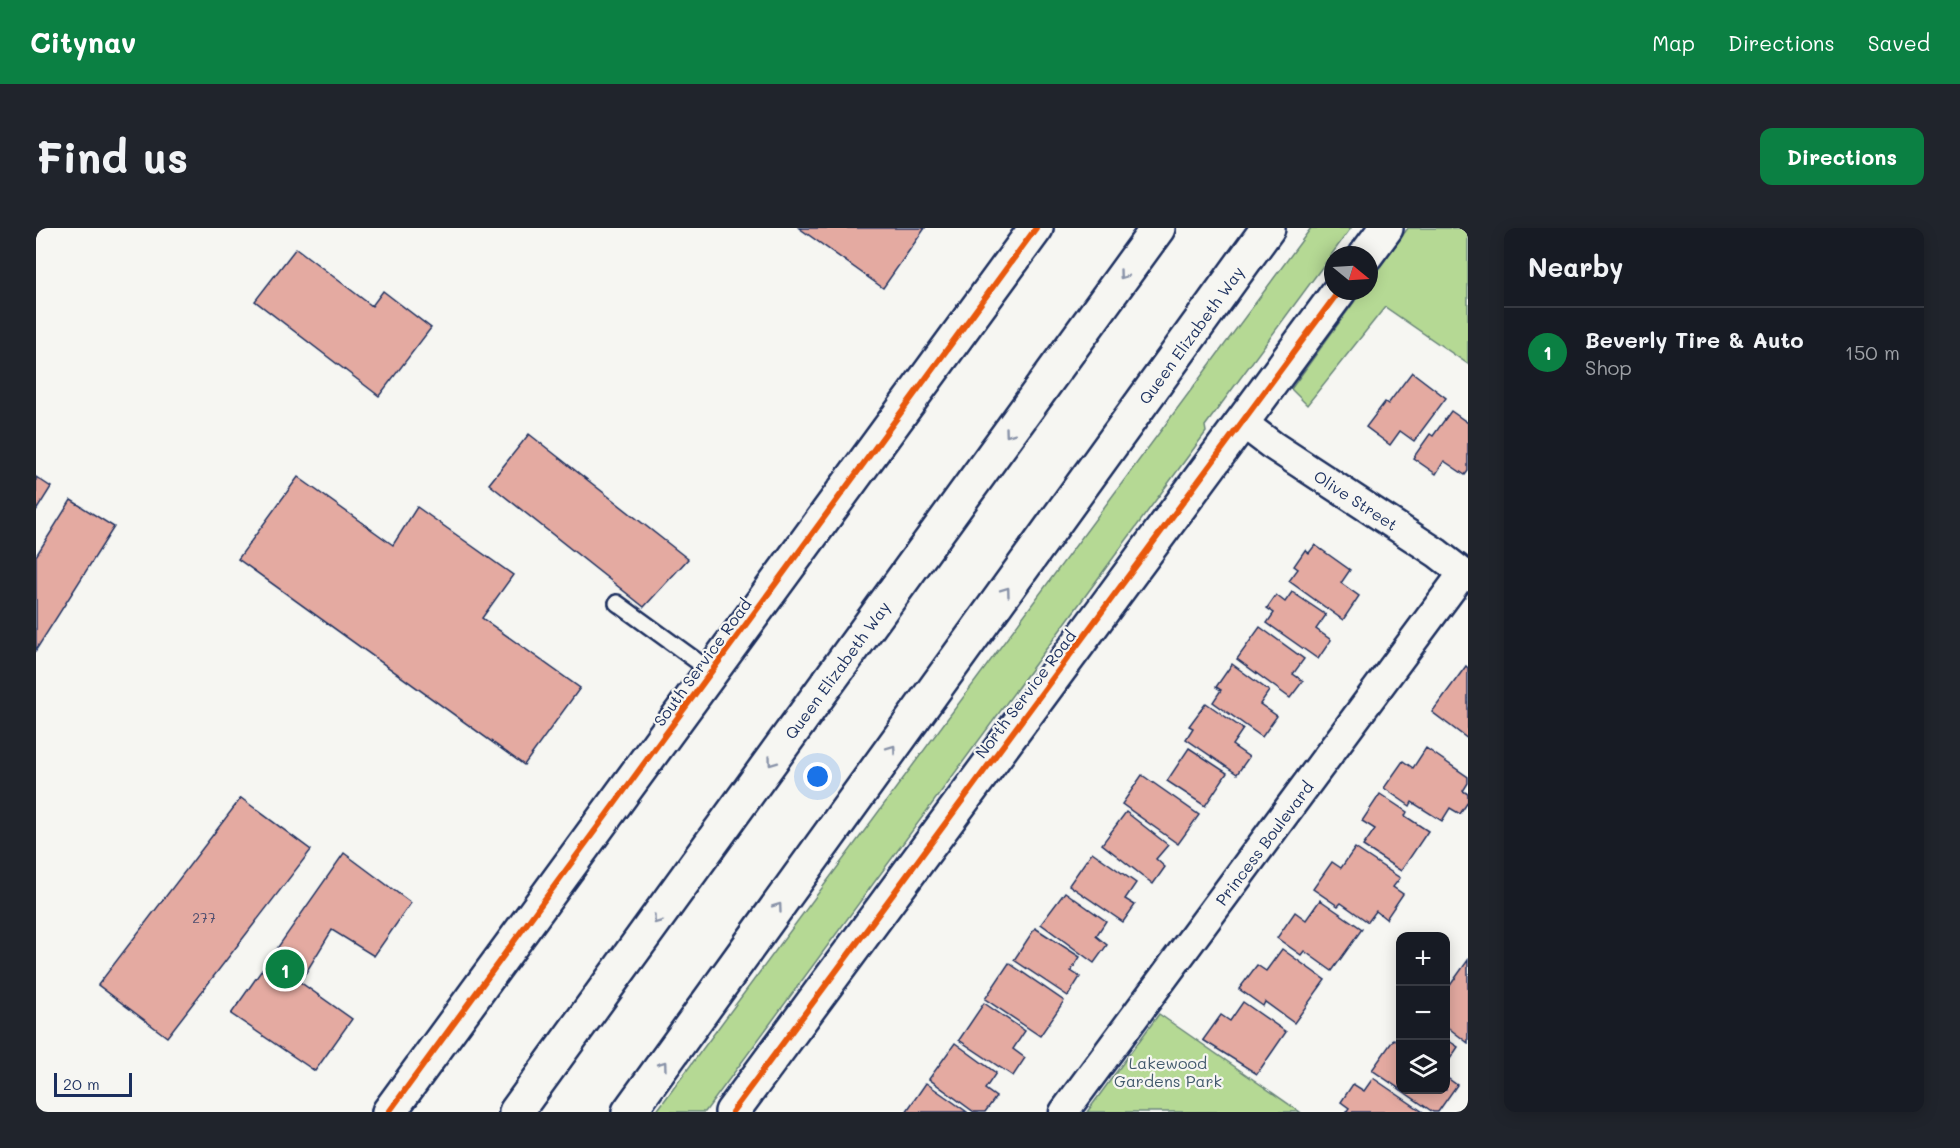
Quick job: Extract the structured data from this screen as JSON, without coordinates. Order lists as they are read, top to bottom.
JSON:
{
  "streets": {
    "main road": ["Queen Elizabeth Way", "South Service Road", "North Service Road"],
    "street": ["Olive Street", "Princess Boulevard"]
  },
  "crossings": [
    ["Olive Street", "North Service Road"],
    ["Olive Street", "Princess Boulevard"]
  ],
  "parks": ["Lakewood Gardens Park"],
  "house_numbers": ["277"],
  "scale_bar": "20 m",
  "north": "right",
  "page": {
    "header": "Citynav",
    "nav": ["Map", "Directions", "Saved"],
    "buttons": "Directions",
    "title": "Find us",
    "heading": "Nearby",
    "list": [
      {
        "mark": "1",
        "name": "Beverly Tire & Auto",
        "note": "Shop",
        "value": "150 m"
      }
    ],
    "map_buttons": ["+", "−"],
    "pins": "1",
    "scale": "20 m"
  }
}
